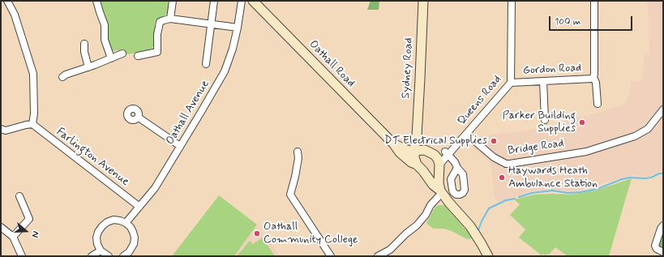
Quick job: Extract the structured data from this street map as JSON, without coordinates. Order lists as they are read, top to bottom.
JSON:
{
  "streets": {
    "main road": ["Oathall Road", "Sydney Road"],
    "street": [
      "Gordon Road",
      "Queens Road",
      "Oathall Avenue",
      "Bridge Road",
      "Farlington Avenue"
    ]
  },
  "crossings": [
    ["Oathall Road", "Sydney Road"],
    ["Gordon Road", "Queens Road"],
    ["Queens Road", "Bridge Road"],
    ["Oathall Avenue", "Farlington Avenue"]
  ],
  "places": [
    "Parker Building Supplies",
    "DT Electrical Supplies",
    "Haywards Heath Ambulance Station",
    "Oathall Community College"
  ],
  "scale_bar": "100 m",
  "north": "right"
}
